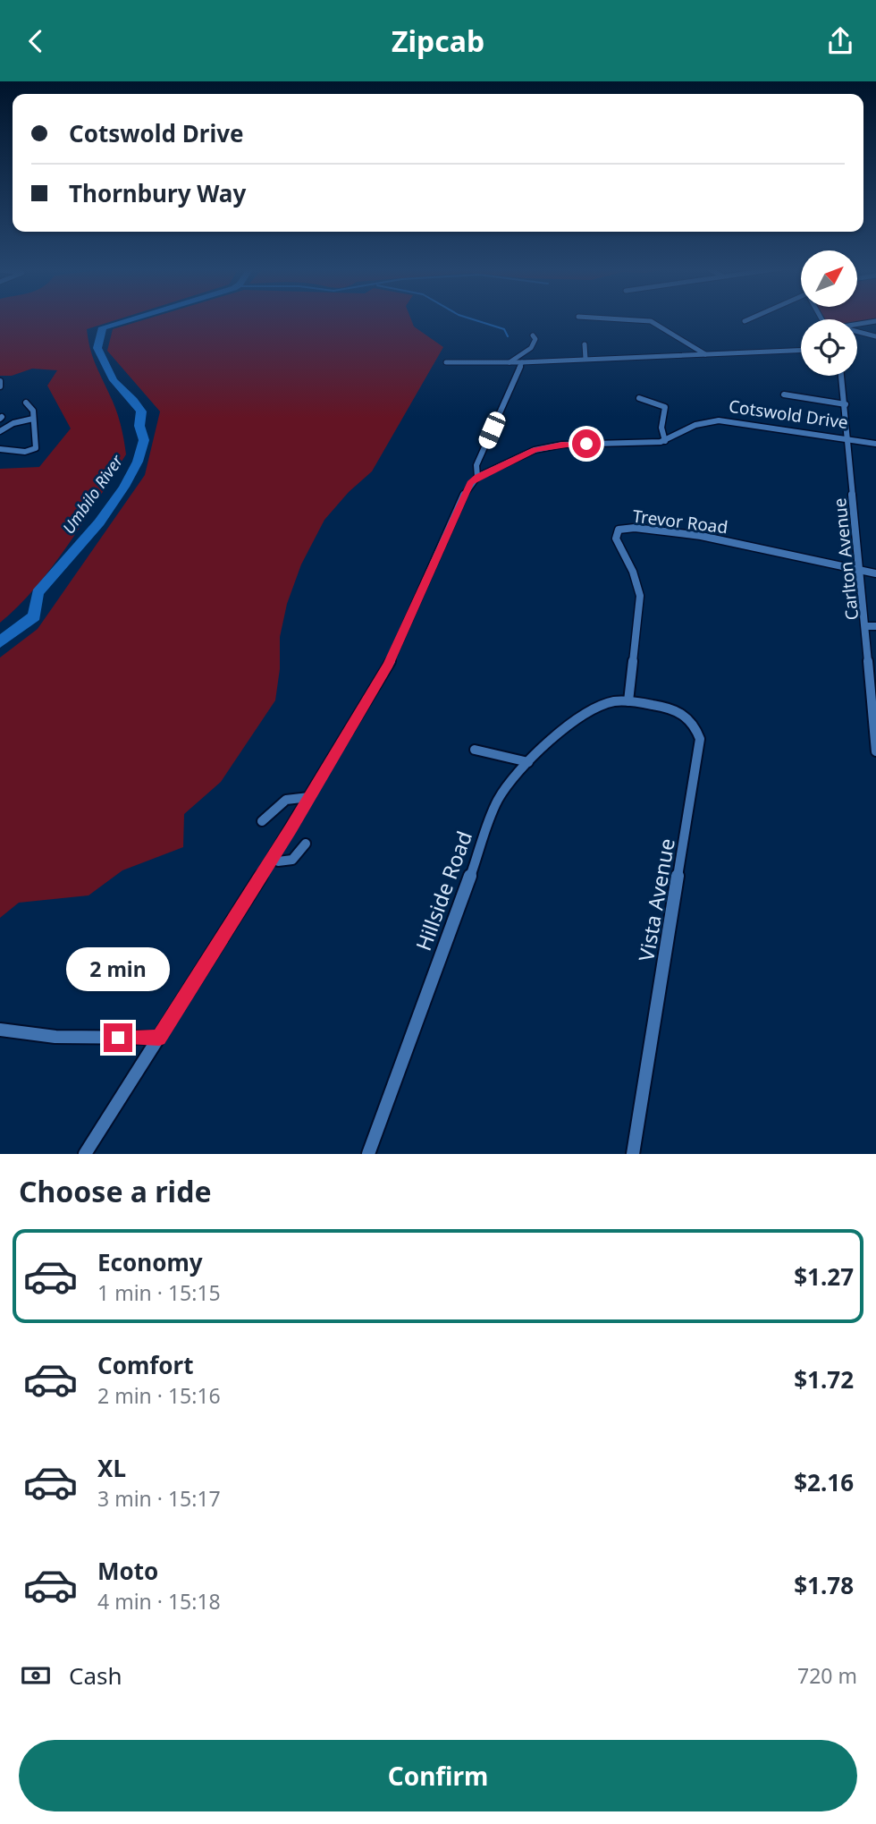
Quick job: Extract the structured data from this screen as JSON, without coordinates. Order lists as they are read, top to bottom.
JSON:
{
  "streets": {
    "street": [
      "Cotswold Drive",
      "Trevor Road",
      "Carlton Avenue",
      "Hillside Road",
      "Vista Avenue"
    ]
  },
  "crossings": [
    ["Cotswold Drive", "Carlton Avenue"],
    ["Trevor Road", "Carlton Avenue"],
    ["Trevor Road", "Hillside Road"],
    ["Trevor Road", "Vista Avenue"],
    ["Hillside Road", "Vista Avenue"]
  ],
  "water": ["Umbilo River"],
  "north": "top right",
  "page": {
    "header": "Zipcab",
    "banner": ["Cotswold Drive", "Thornbury Way"],
    "bubble": "2 min",
    "heading": "Choose a ride",
    "list": [
      {
        "name": "Economy",
        "note": "1 min · 15:15",
        "value": "$1.27"
      },
      {
        "name": "Comfort",
        "note": "2 min · 15:16",
        "value": "$1.72"
      },
      {
        "name": "XL",
        "note": "3 min · 15:17",
        "value": "$2.16"
      },
      {
        "name": "Moto",
        "note": "4 min · 15:18",
        "value": "$1.78"
      }
    ],
    "pay": ["Cash", "720 m"],
    "buttons": "Confirm"
  }
}
